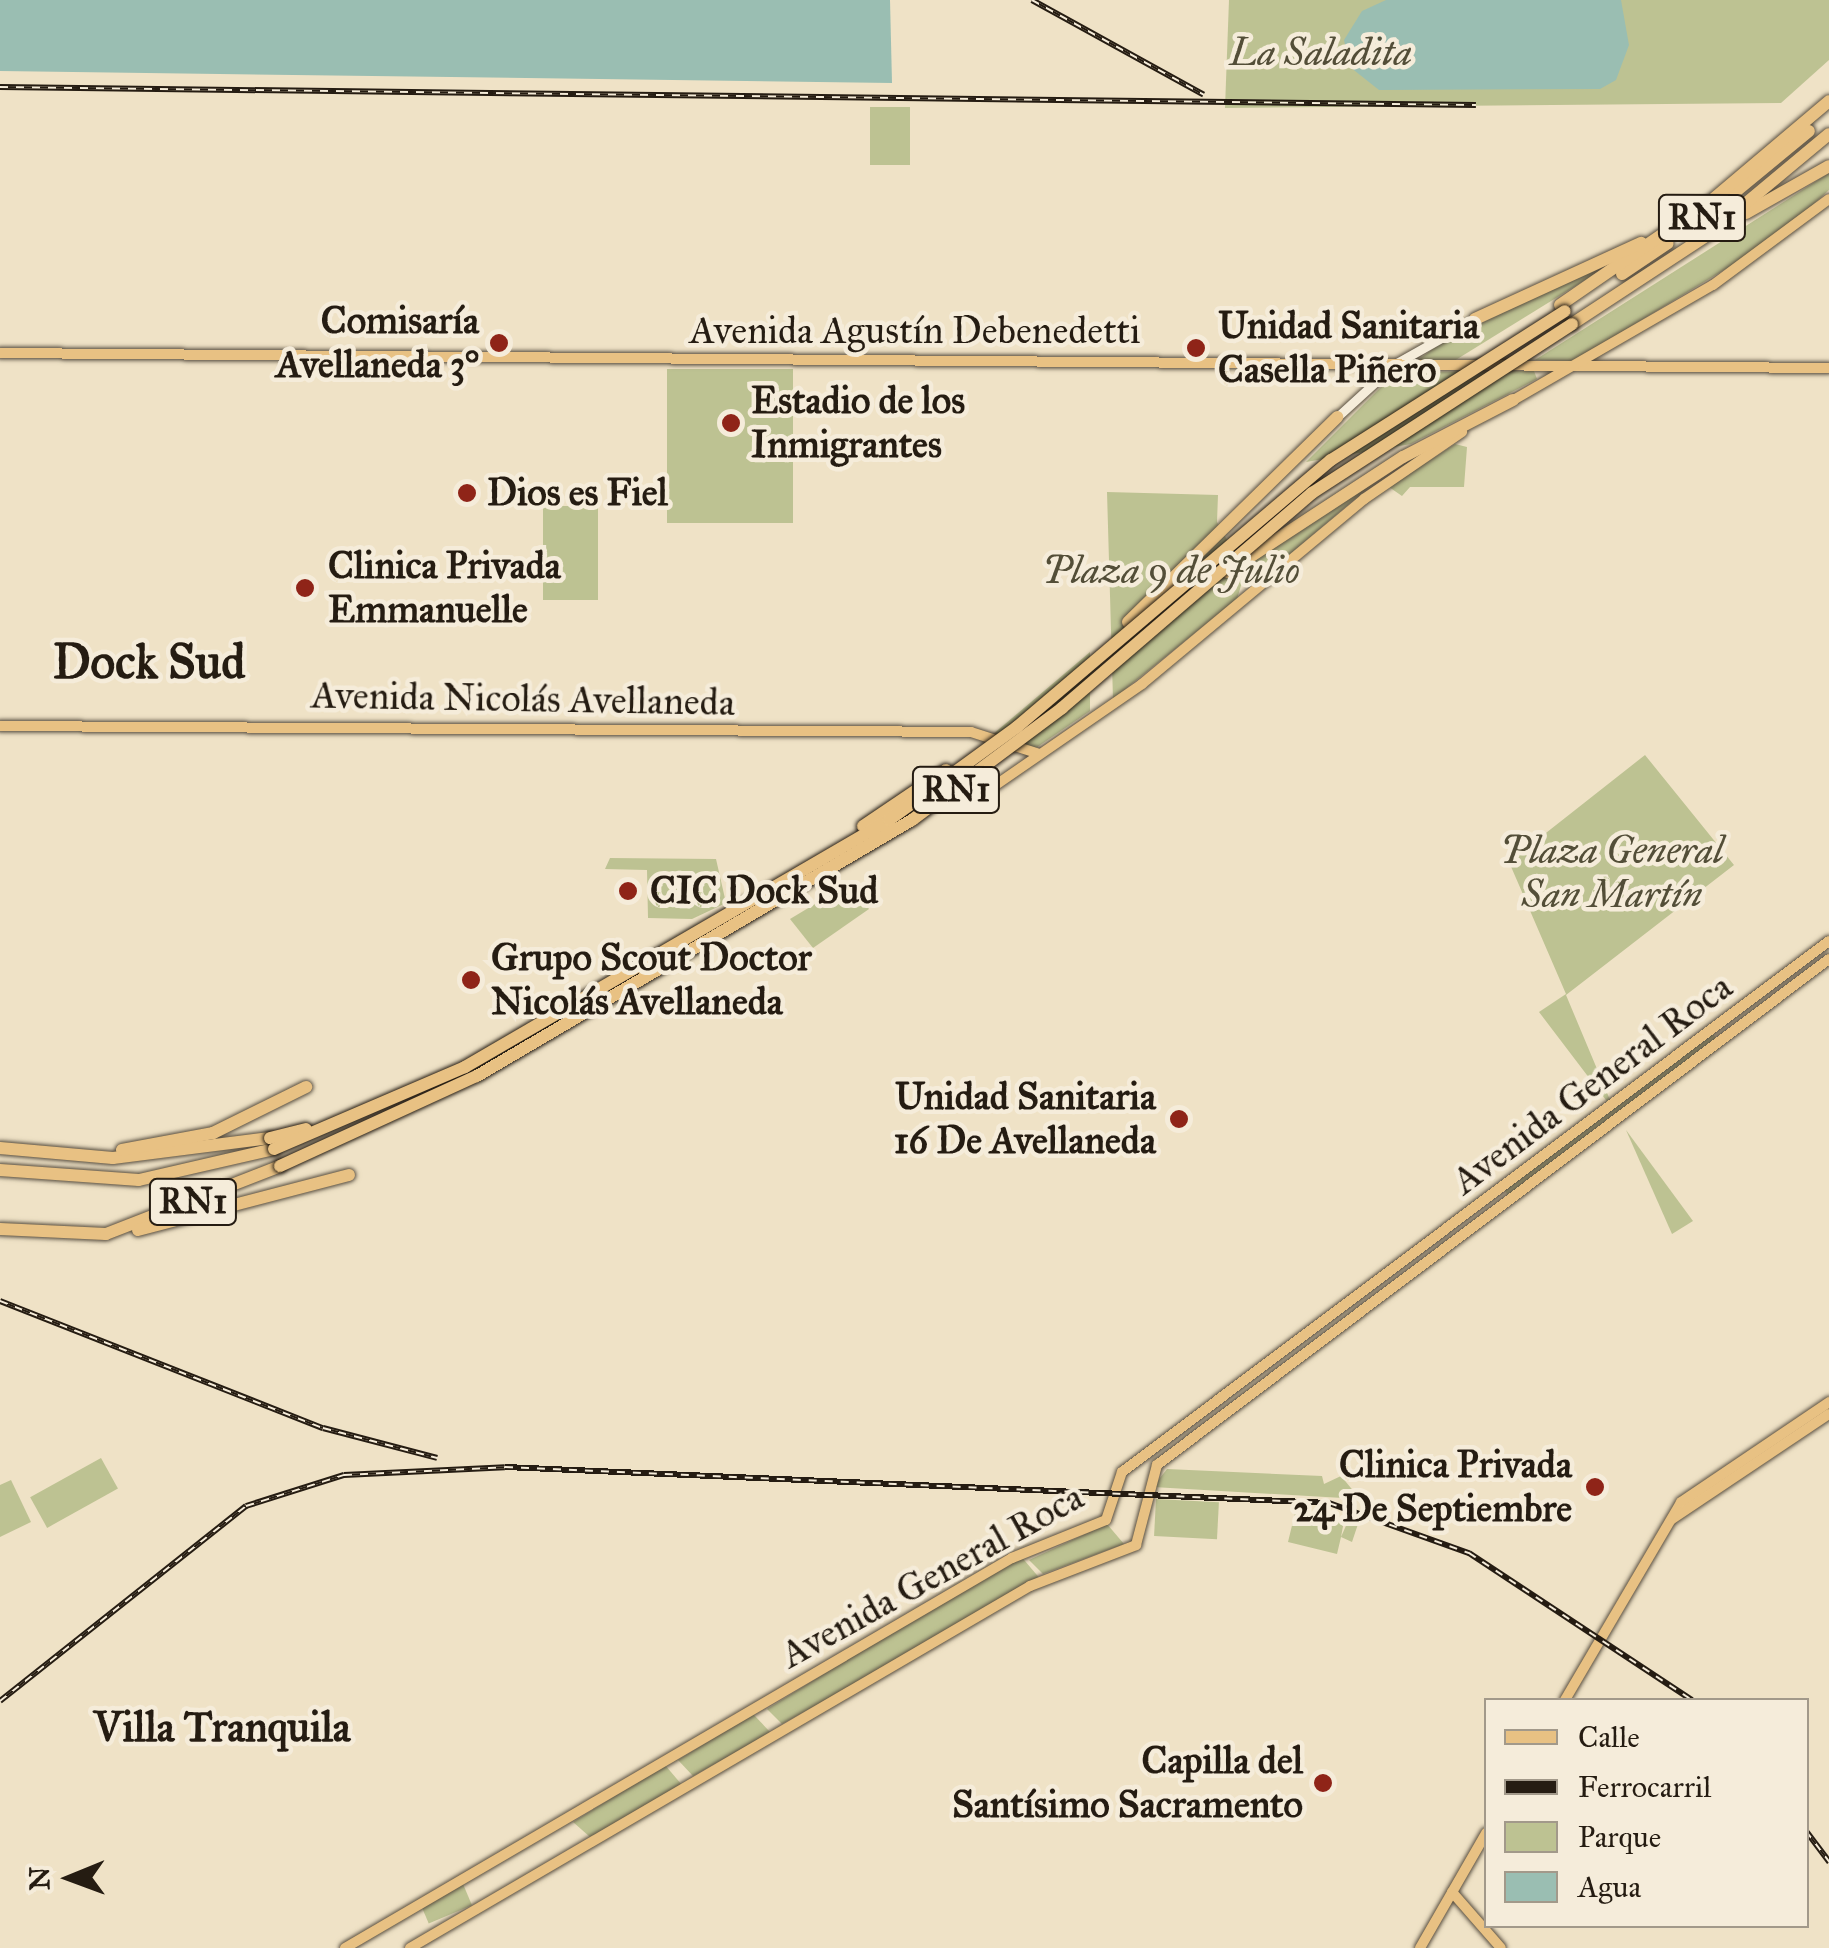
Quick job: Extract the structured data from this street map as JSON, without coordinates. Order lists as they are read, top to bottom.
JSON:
{
  "streets": {
    "highway": ["RN1"],
    "main road": ["Avenida Agustín Debenedetti", "Avenida Nicolás Avellaneda", "Avenida General Roca"]
  },
  "districts": ["Dock Sud", "Villa Tranquila"],
  "parks": ["La Saladita", "Plaza 9 de Julio", "Plaza General San Martín"],
  "places": [
    "Comisaría Avellaneda 3°",
    "Unidad Sanitaria Casella Piñero",
    "Estadio de los Inmigrantes",
    "Dios es Fiel",
    "Clinica Privada Emmanuelle",
    "CIC Dock Sud",
    "Grupo Scout Doctor Nicolás Avellaneda",
    "Unidad Sanitaria 16 De Avellaneda",
    "Clinica Privada 24 De Septiembre",
    "Capilla del Santísimo Sacramento"
  ],
  "legend": [
    "Calle",
    "Ferrocarril",
    "Parque",
    "Agua"
  ],
  "north": "left"
}
